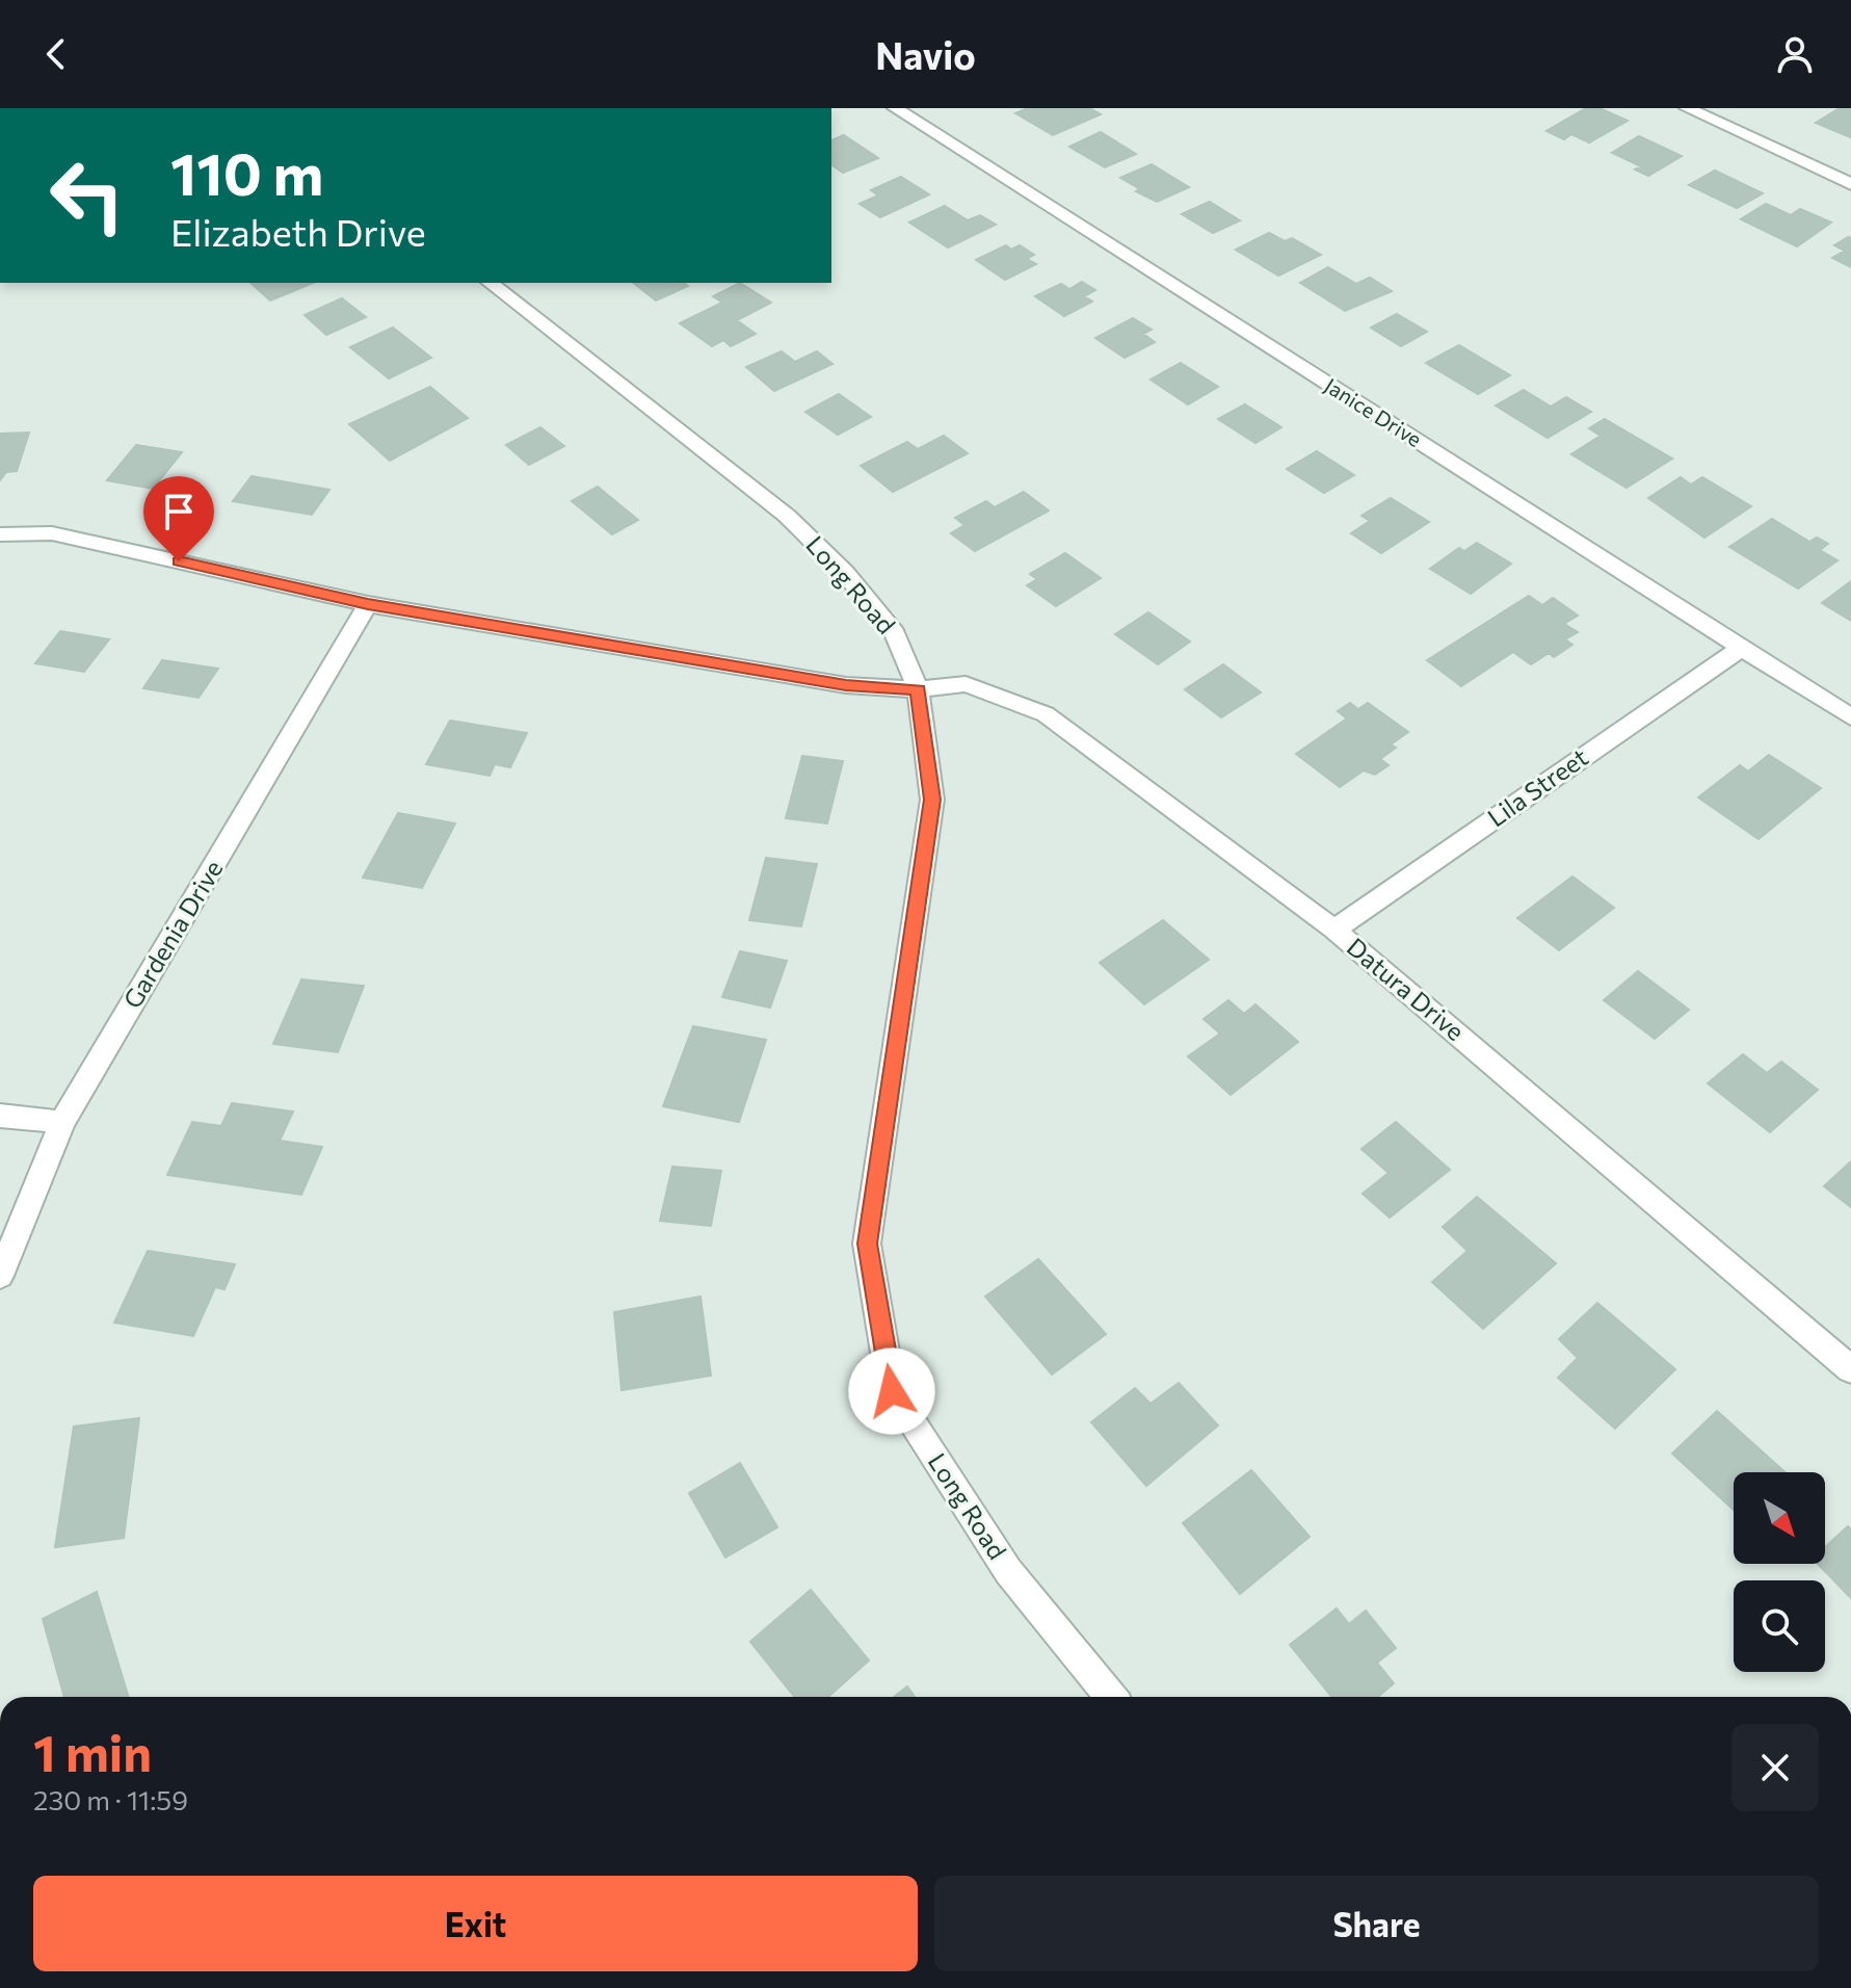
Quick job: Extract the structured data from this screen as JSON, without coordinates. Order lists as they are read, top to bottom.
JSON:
{
  "streets": {
    "street": [
      "Janice Drive",
      "Long Road",
      "Lila Street",
      "Gardenia Drive",
      "Datura Drive"
    ]
  },
  "crossings": [
    ["Janice Drive", "Lila Street"],
    ["Long Road", "Datura Drive"],
    ["Lila Street", "Datura Drive"],
    ["Gardenia Drive", "Datura Drive"]
  ],
  "north": "bottom right",
  "page": {
    "header": "Navio",
    "turn": ["110 m", "Elizabeth Drive"],
    "heading": ["1 min", "230 m · 11:59"],
    "buttons": ["Exit", "Share"]
  }
}
